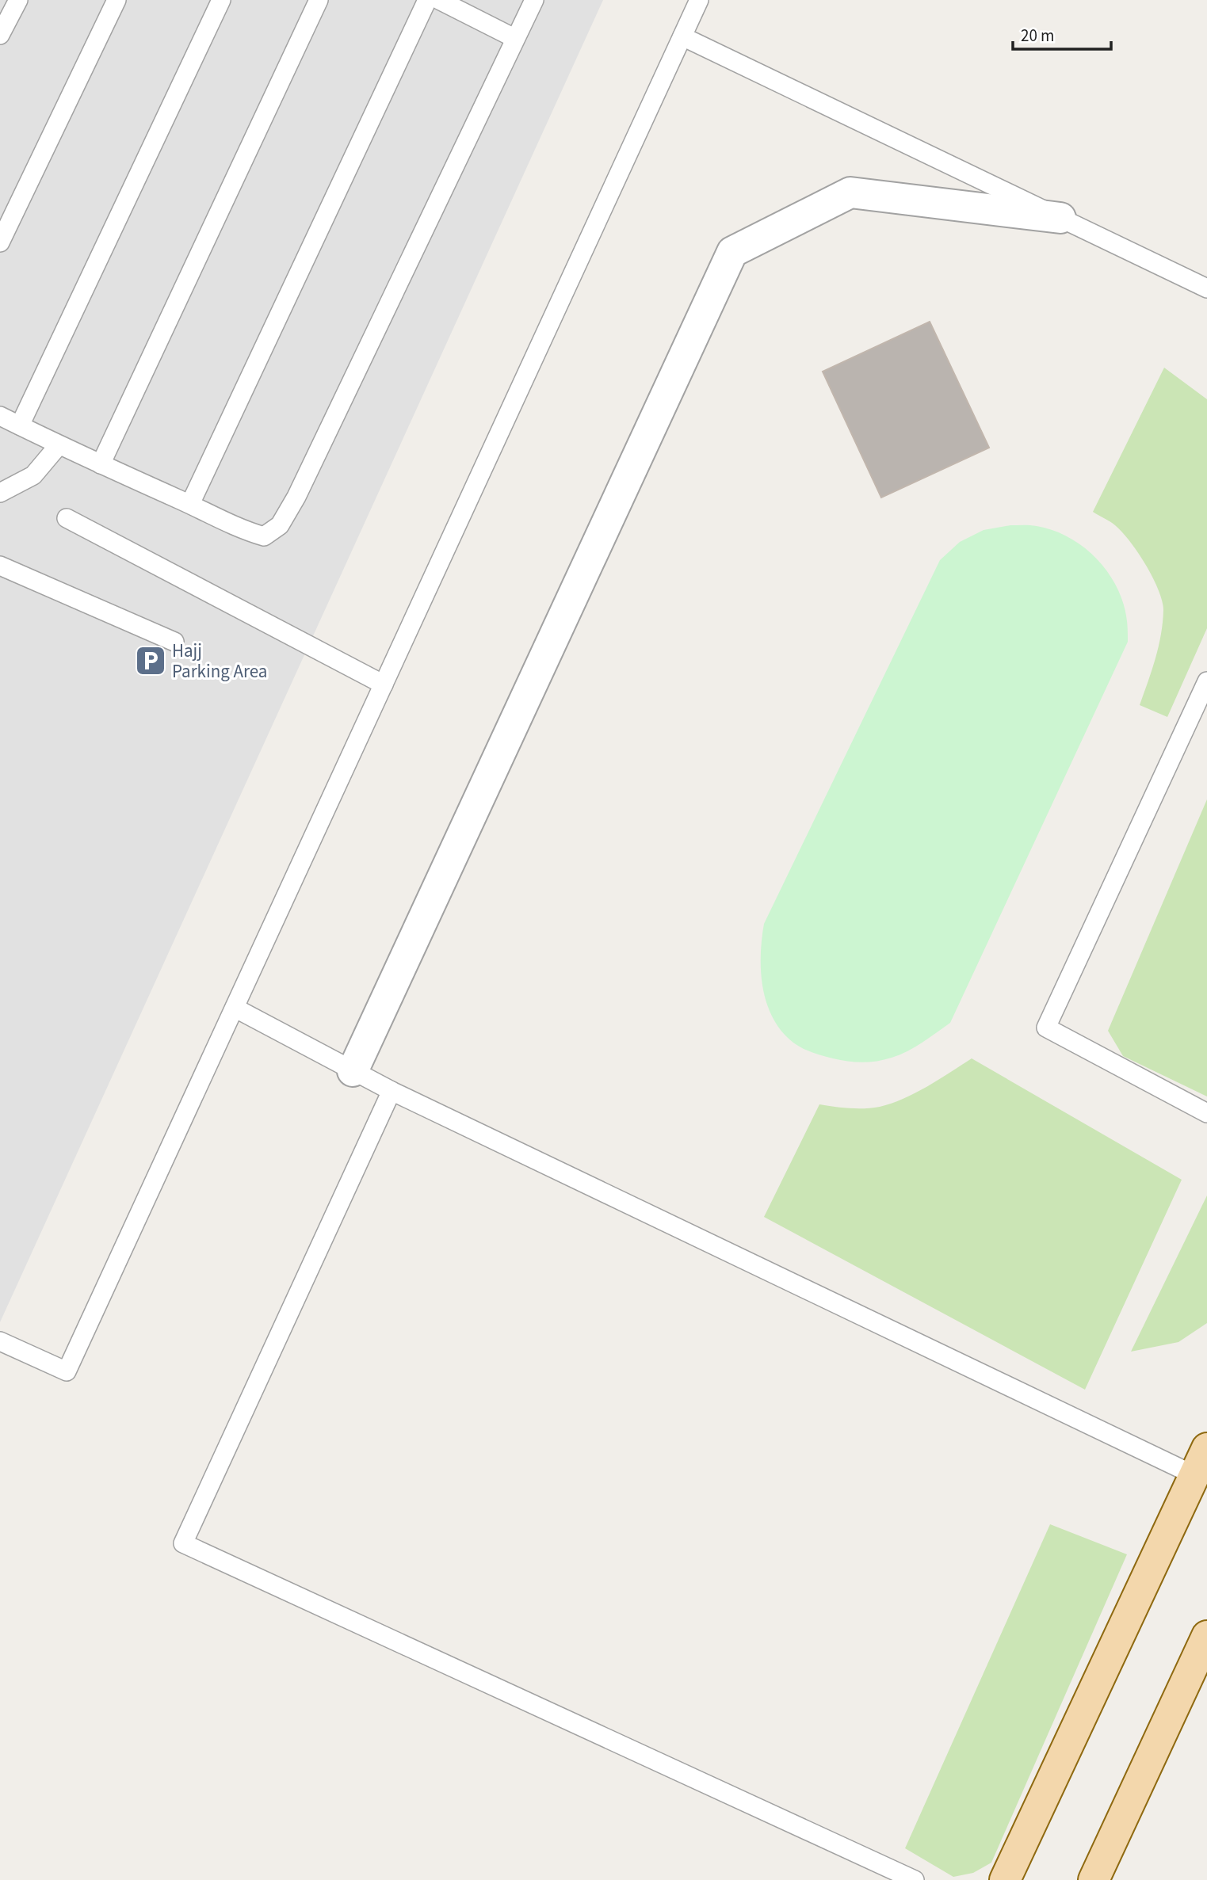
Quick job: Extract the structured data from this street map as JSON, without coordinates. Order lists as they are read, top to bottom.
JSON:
{
  "places": {
    "parking": ["Hajj Parking Area"]
  },
  "scale_bar": "20 m"
}
